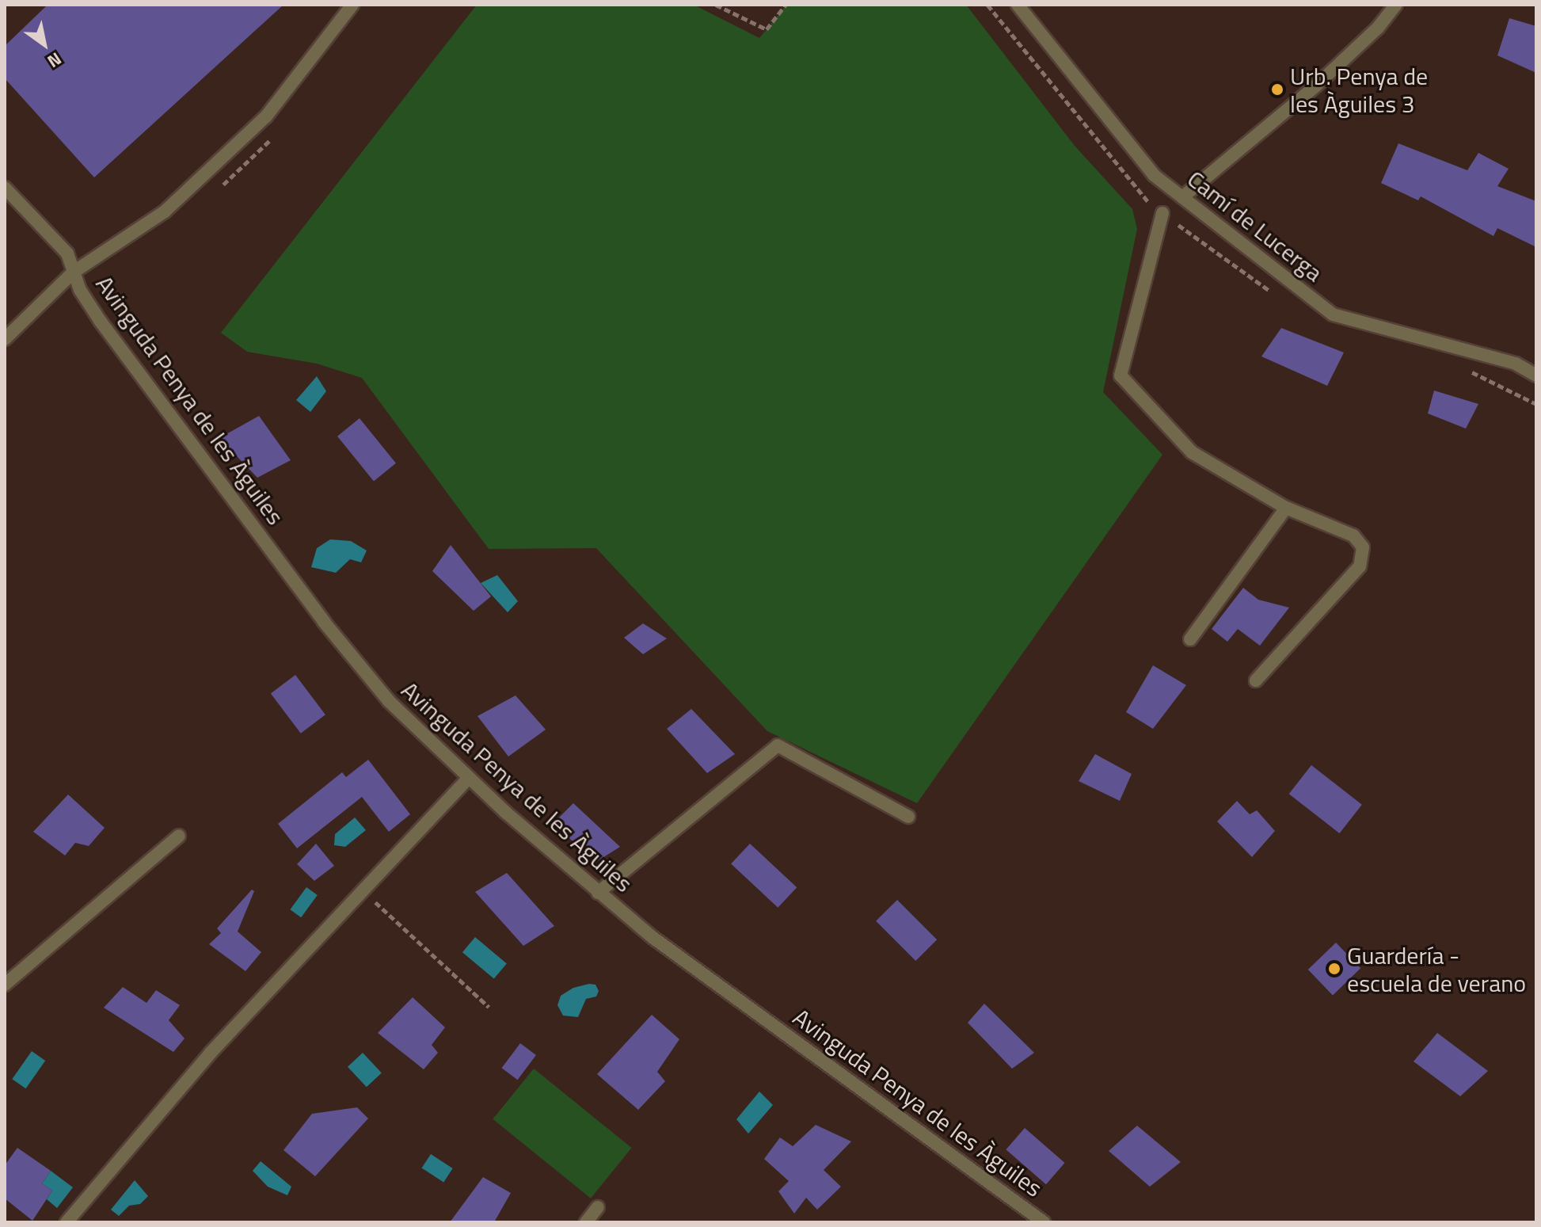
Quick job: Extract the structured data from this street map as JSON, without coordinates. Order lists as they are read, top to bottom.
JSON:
{
  "streets": {
    "street": ["Camí de Lucerga", "Avinguda Penya de les Àguiles"]
  },
  "places": ["Urb. Penya de les Àguiles 3", "Guardería - escuela de verano"],
  "north": "bottom right"
}
